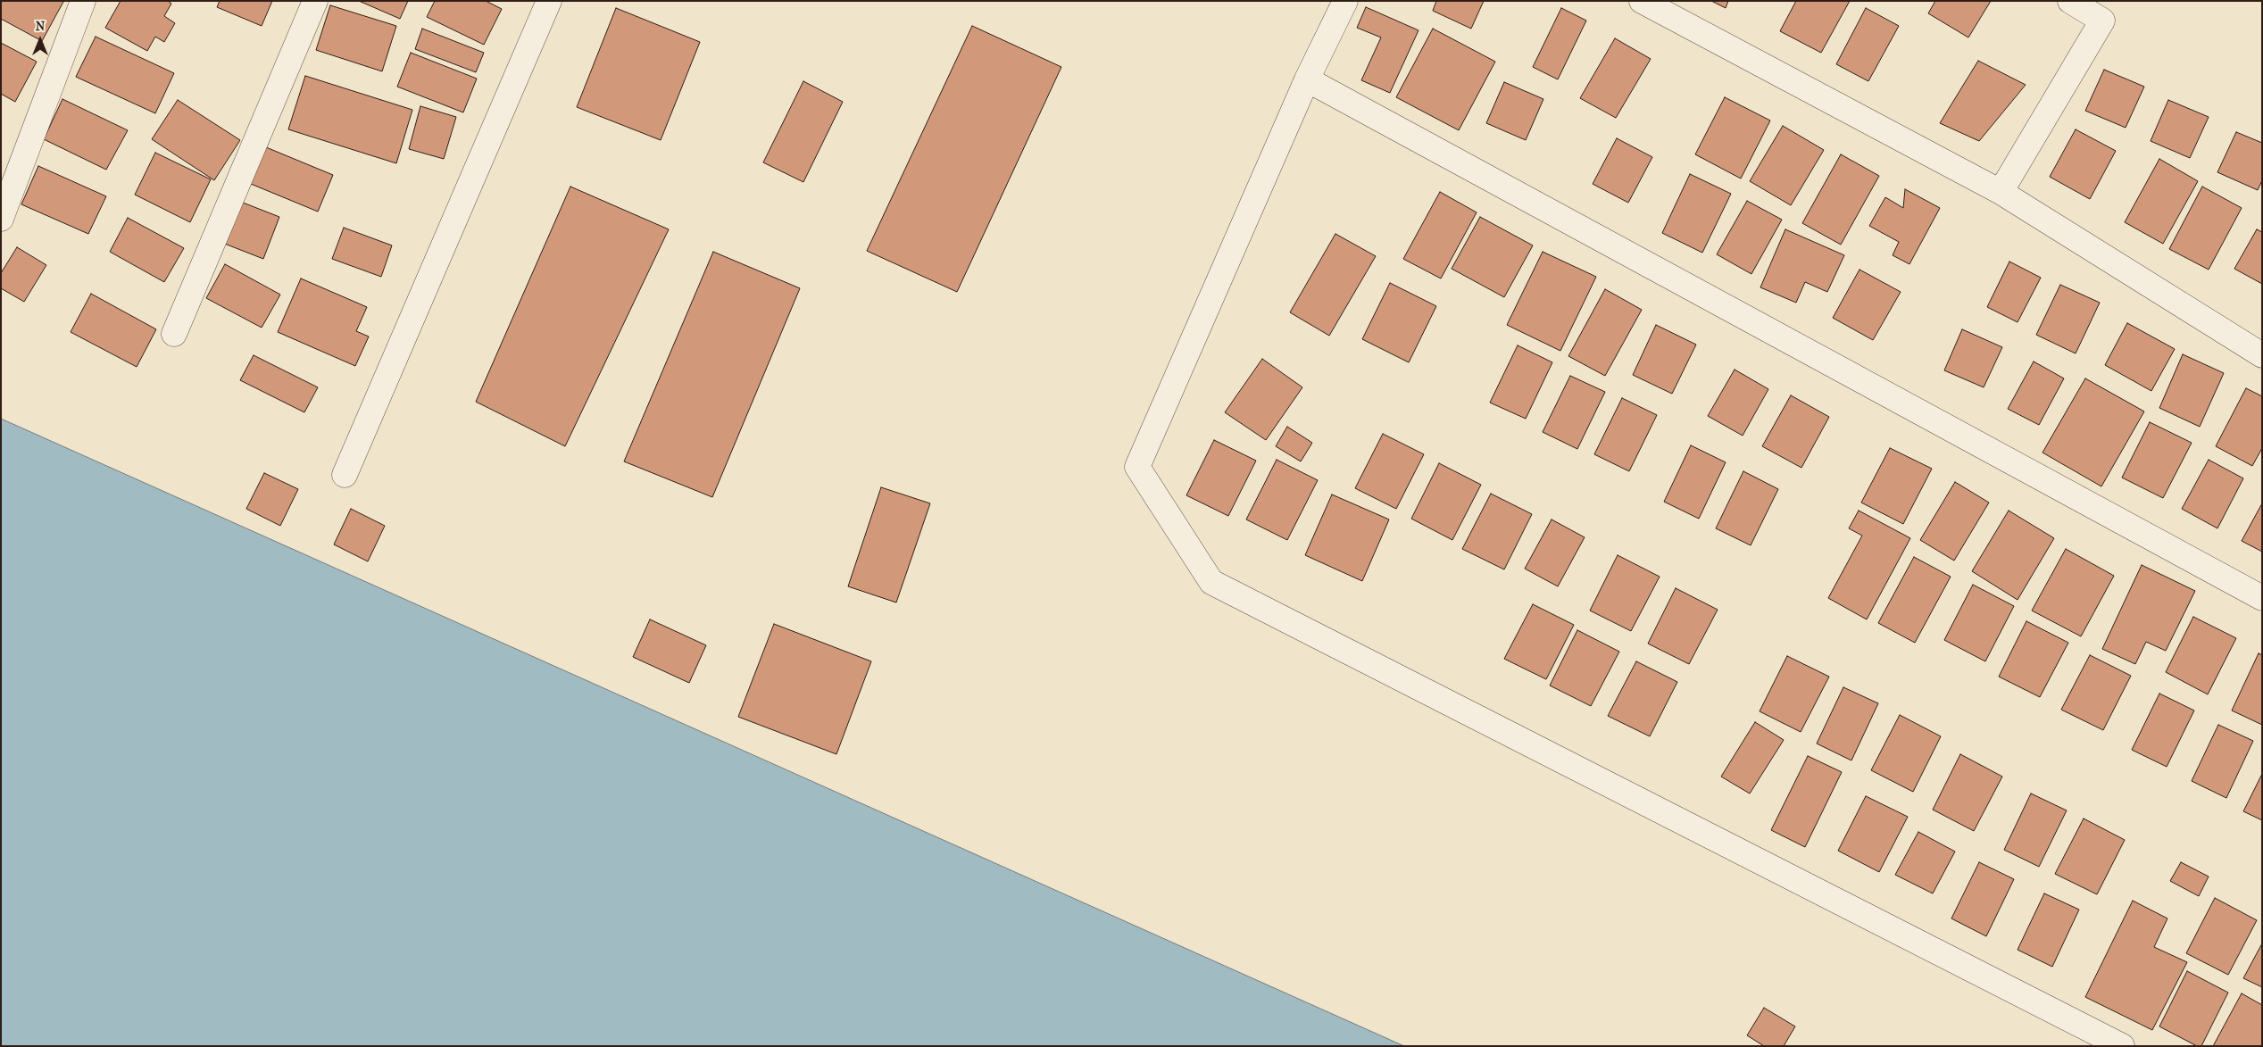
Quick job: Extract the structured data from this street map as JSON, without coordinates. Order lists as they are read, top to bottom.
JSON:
{
  "north": "top"
}
